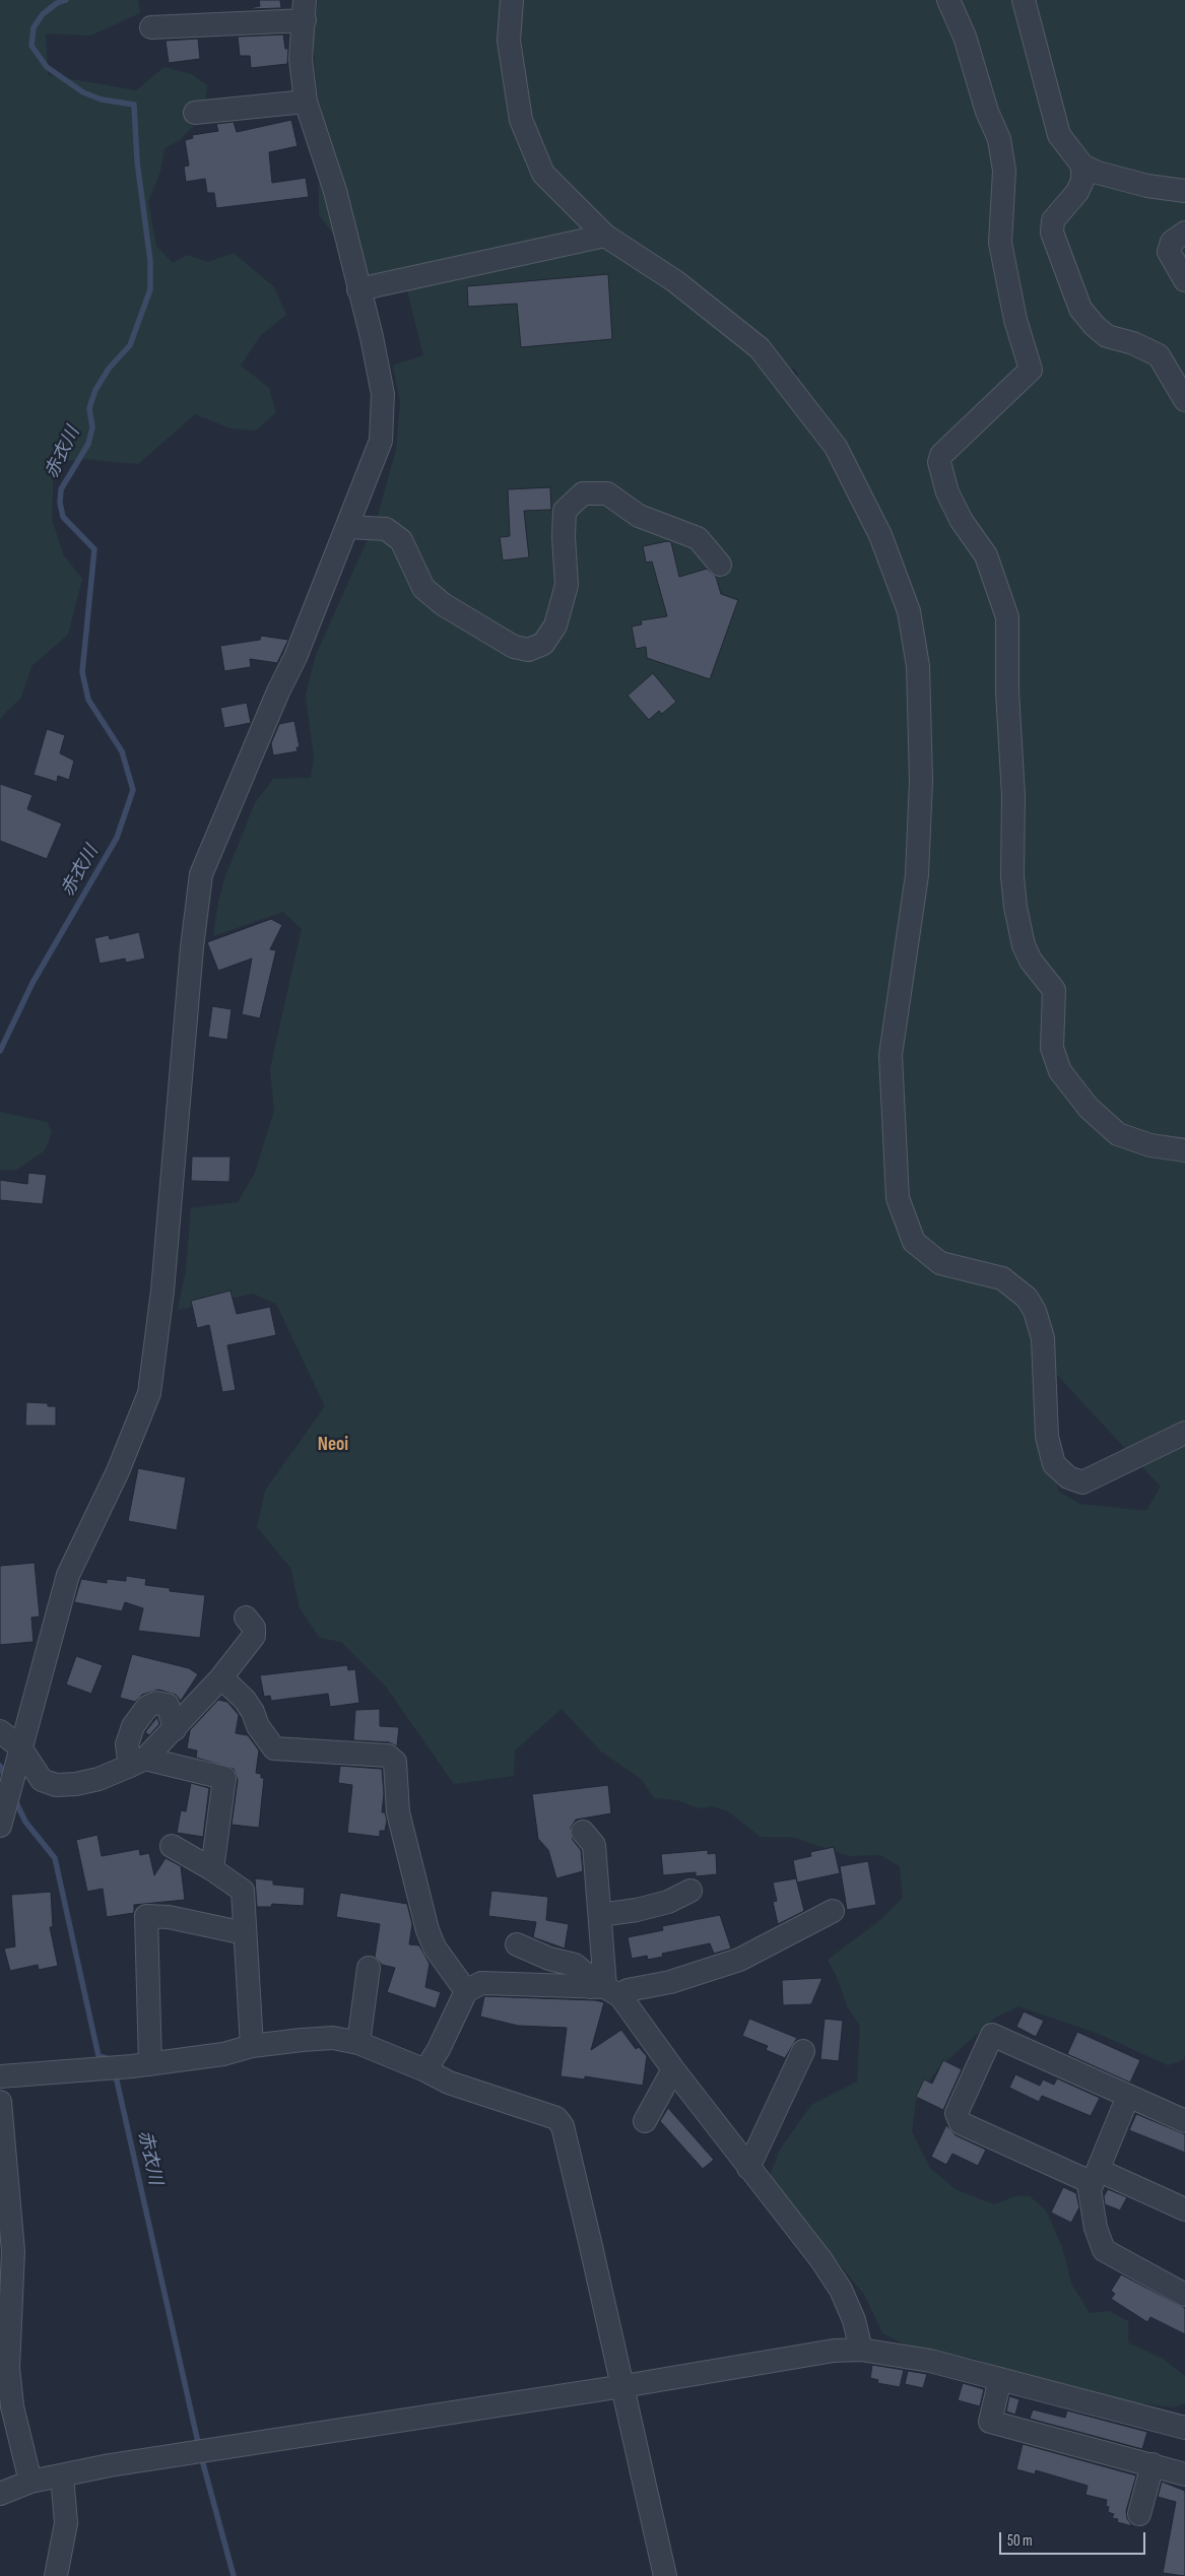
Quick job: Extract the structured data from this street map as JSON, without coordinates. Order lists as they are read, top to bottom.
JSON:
{
  "districts": ["Neoi"],
  "water": ["赤衣川"],
  "scale_bar": "50 m"
}
